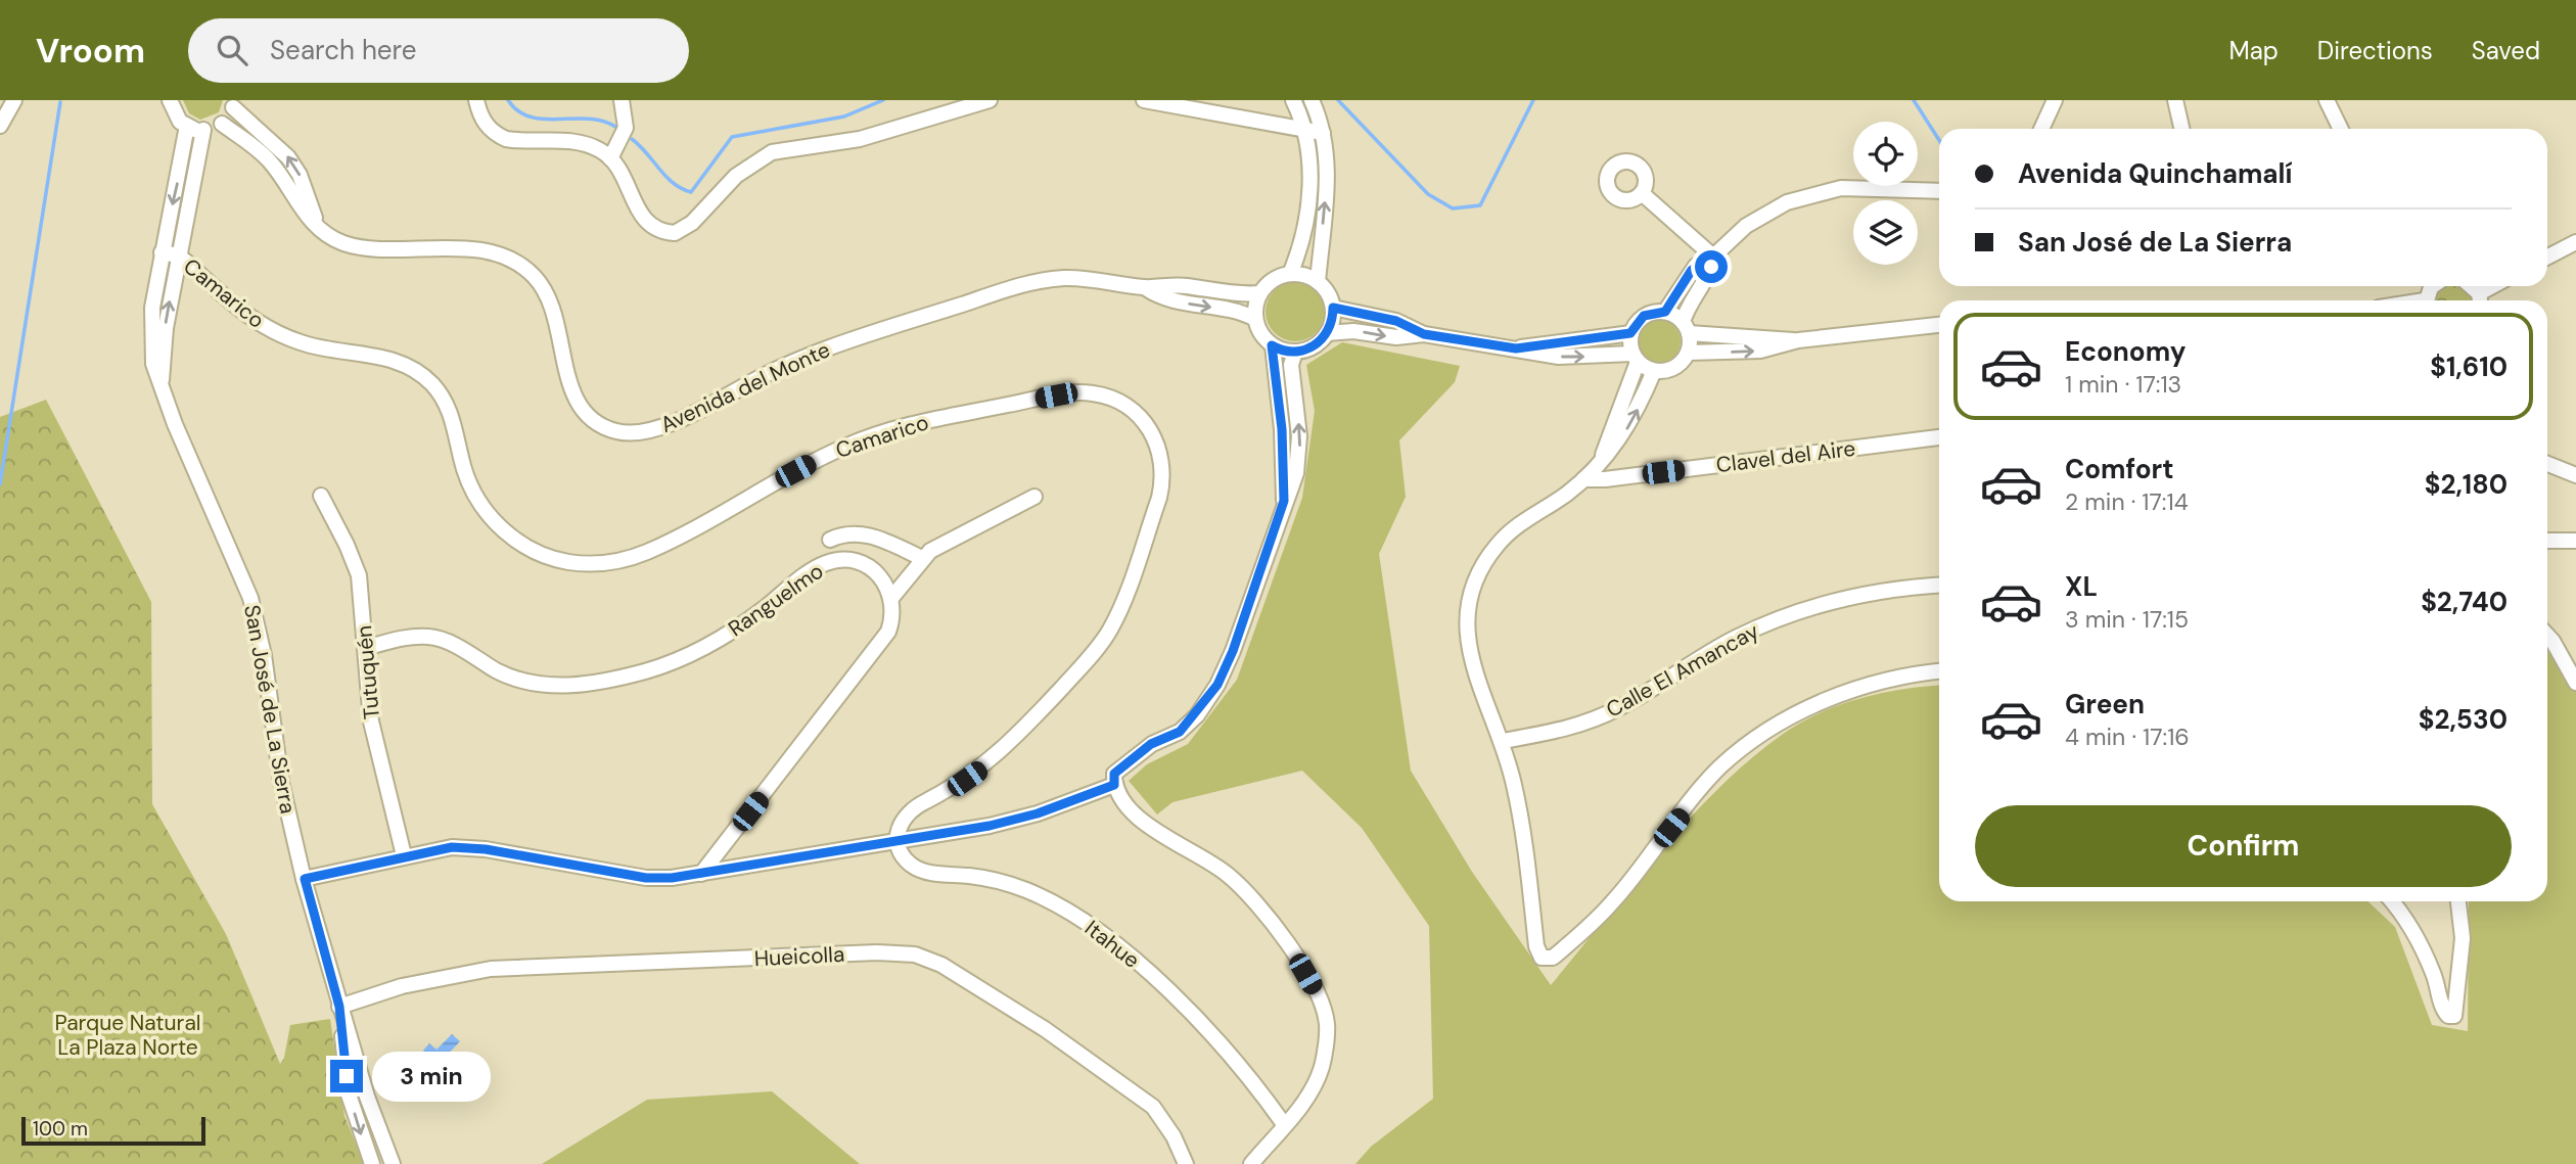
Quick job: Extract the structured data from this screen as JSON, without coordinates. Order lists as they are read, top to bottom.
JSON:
{
  "streets": {
    "street": [
      "Camarico",
      "Avenida del Monte",
      "Clavel del Aire",
      "Ranguelmo",
      "Calle El Amancay",
      "Tutuquén",
      "San José de La Sierra",
      "Itahue",
      "Hueicolla"
    ]
  },
  "crossings": [
    ["Camarico", "San José de La Sierra"],
    ["Camarico", "Itahue"],
    ["Ranguelmo", "Tutuquén"],
    ["San José de La Sierra", "Hueicolla"]
  ],
  "parks": ["Parque Natural La Plaza Norte"],
  "scale_bar": "100 m",
  "page": {
    "header": "Vroom",
    "search": "Search here",
    "nav": ["Map", "Directions", "Saved"],
    "banner": ["Avenida Quinchamalí", "San José de La Sierra"],
    "list": [
      {
        "name": "Economy",
        "note": "1 min · 17:13",
        "value": "$1,610"
      },
      {
        "name": "Comfort",
        "note": "2 min · 17:14",
        "value": "$2,180"
      },
      {
        "name": "XL",
        "note": "3 min · 17:15",
        "value": "$2,740"
      },
      {
        "name": "Green",
        "note": "4 min · 17:16",
        "value": "$2,530"
      }
    ],
    "buttons": "Confirm",
    "bubble": "3 min",
    "scale": "100 m"
  }
}
